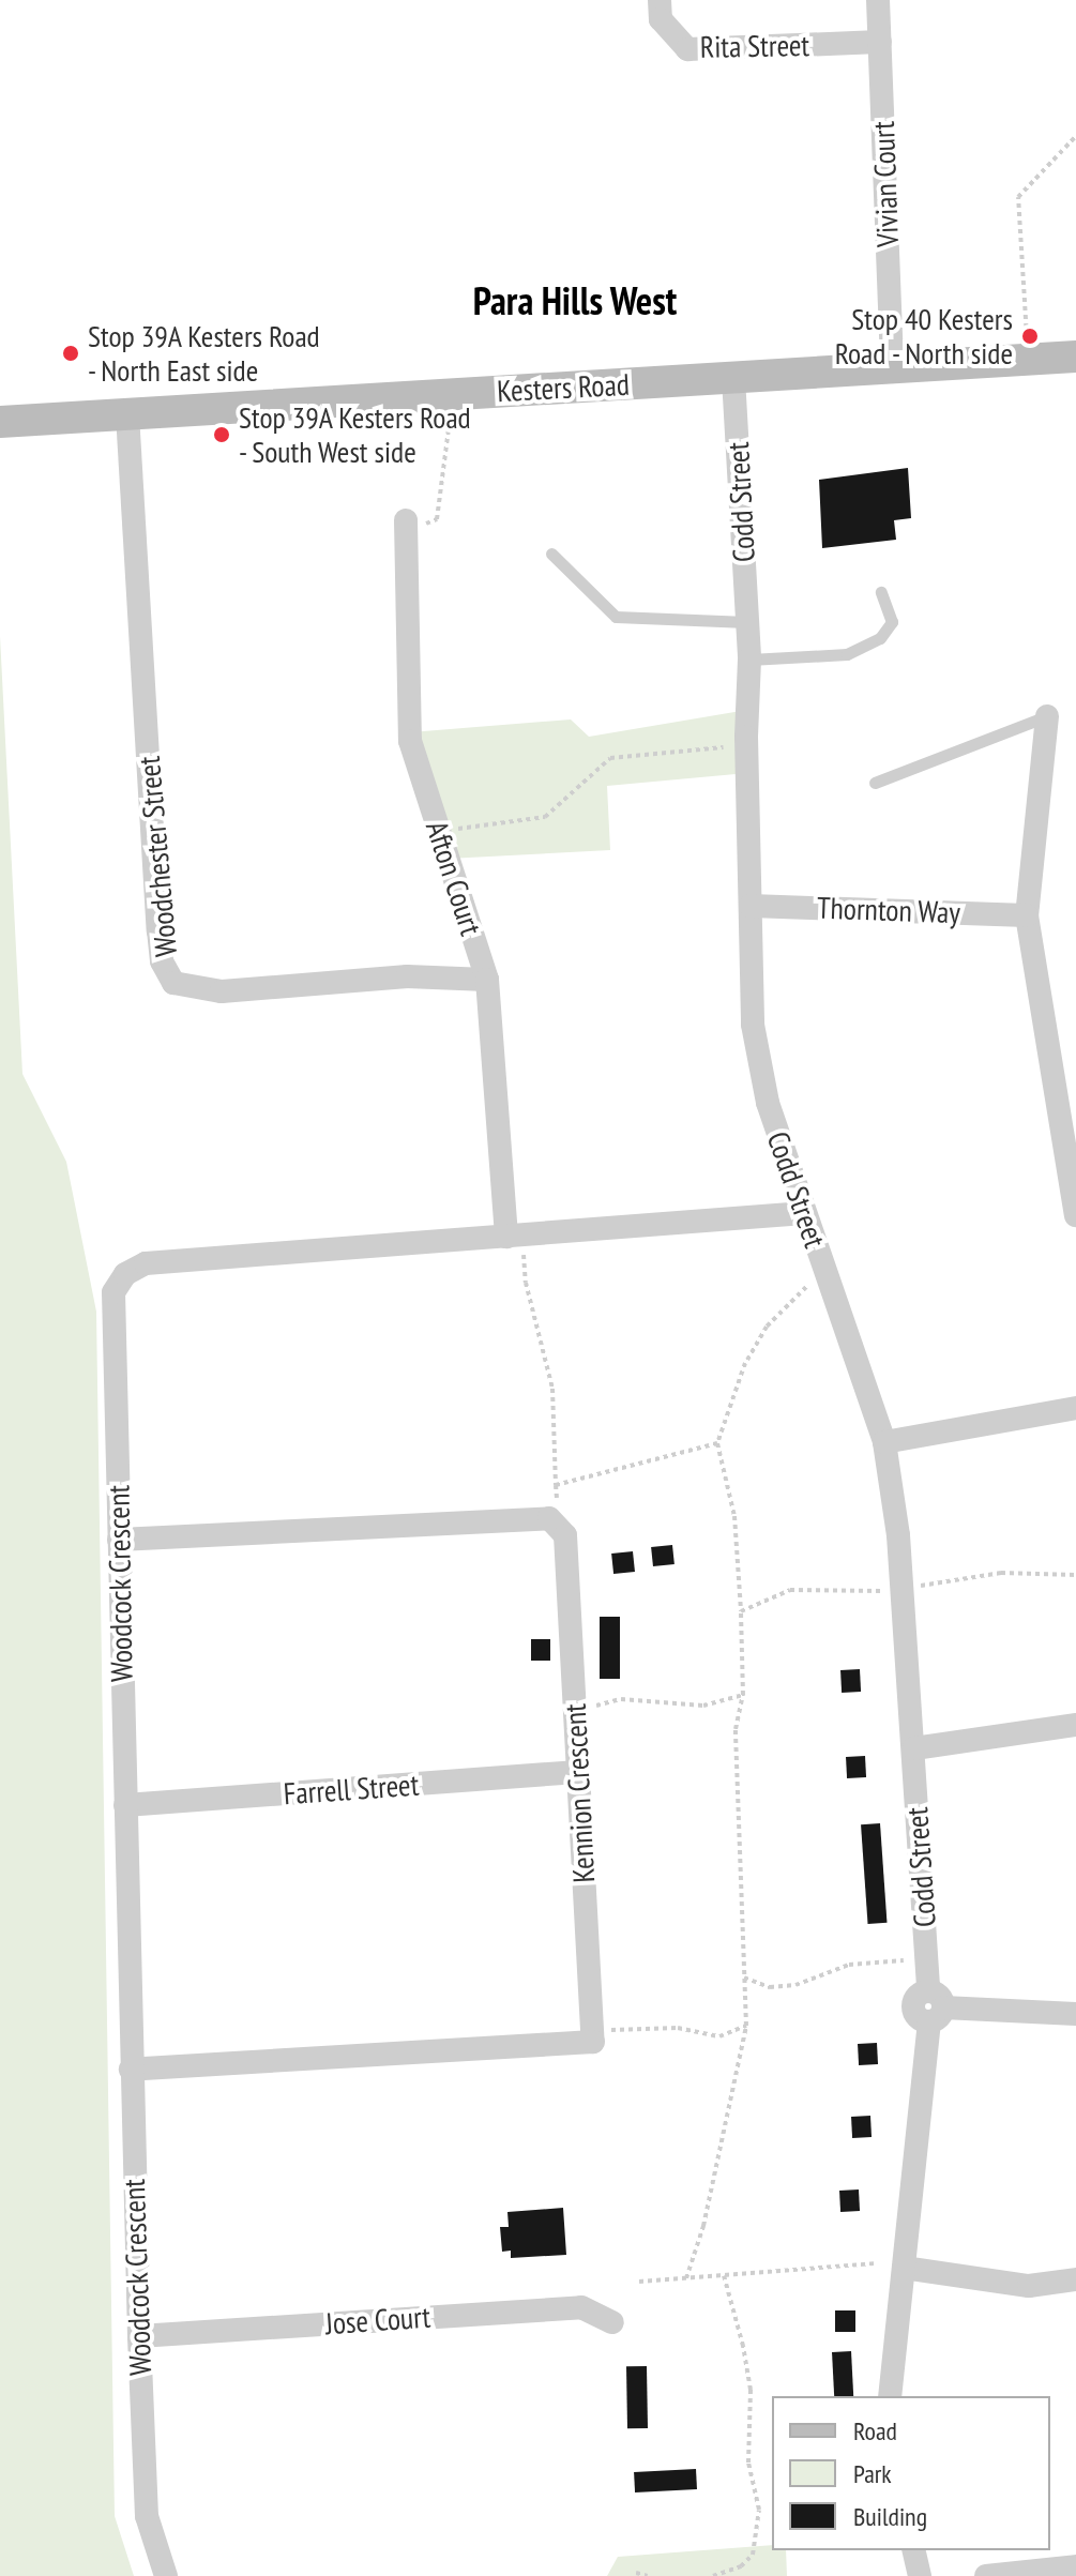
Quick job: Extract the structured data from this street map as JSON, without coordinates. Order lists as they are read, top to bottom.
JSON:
{
  "streets": {
    "main road": ["Kesters Road"],
    "street": [
      "Rita Street",
      "Vivian Court",
      "Codd Street",
      "Woodchester Street",
      "Afton Court",
      "Thornton Way",
      "Woodcock Crescent",
      "Farrell Street",
      "Kennion Crescent",
      "Jose Court"
    ]
  },
  "crossings": [
    ["Rita Street", "Vivian Court"],
    ["Vivian Court", "Kesters Road"],
    ["Kesters Road", "Codd Street"],
    ["Kesters Road", "Woodchester Street"],
    ["Codd Street", "Thornton Way"],
    ["Codd Street", "Woodcock Crescent"],
    ["Woodchester Street", "Afton Court"],
    ["Afton Court", "Woodcock Crescent"],
    ["Woodcock Crescent", "Farrell Street"],
    ["Woodcock Crescent", "Kennion Crescent"],
    ["Woodcock Crescent", "Jose Court"],
    ["Farrell Street", "Kennion Crescent"]
  ],
  "districts": ["Para Hills West"],
  "places": ["Stop 40 Kesters Road - North side", "Stop 39A Kesters Road - North East side", "Stop 39A Kesters Road - South West side"],
  "legend": ["Road", "Park", "Building"]
}
